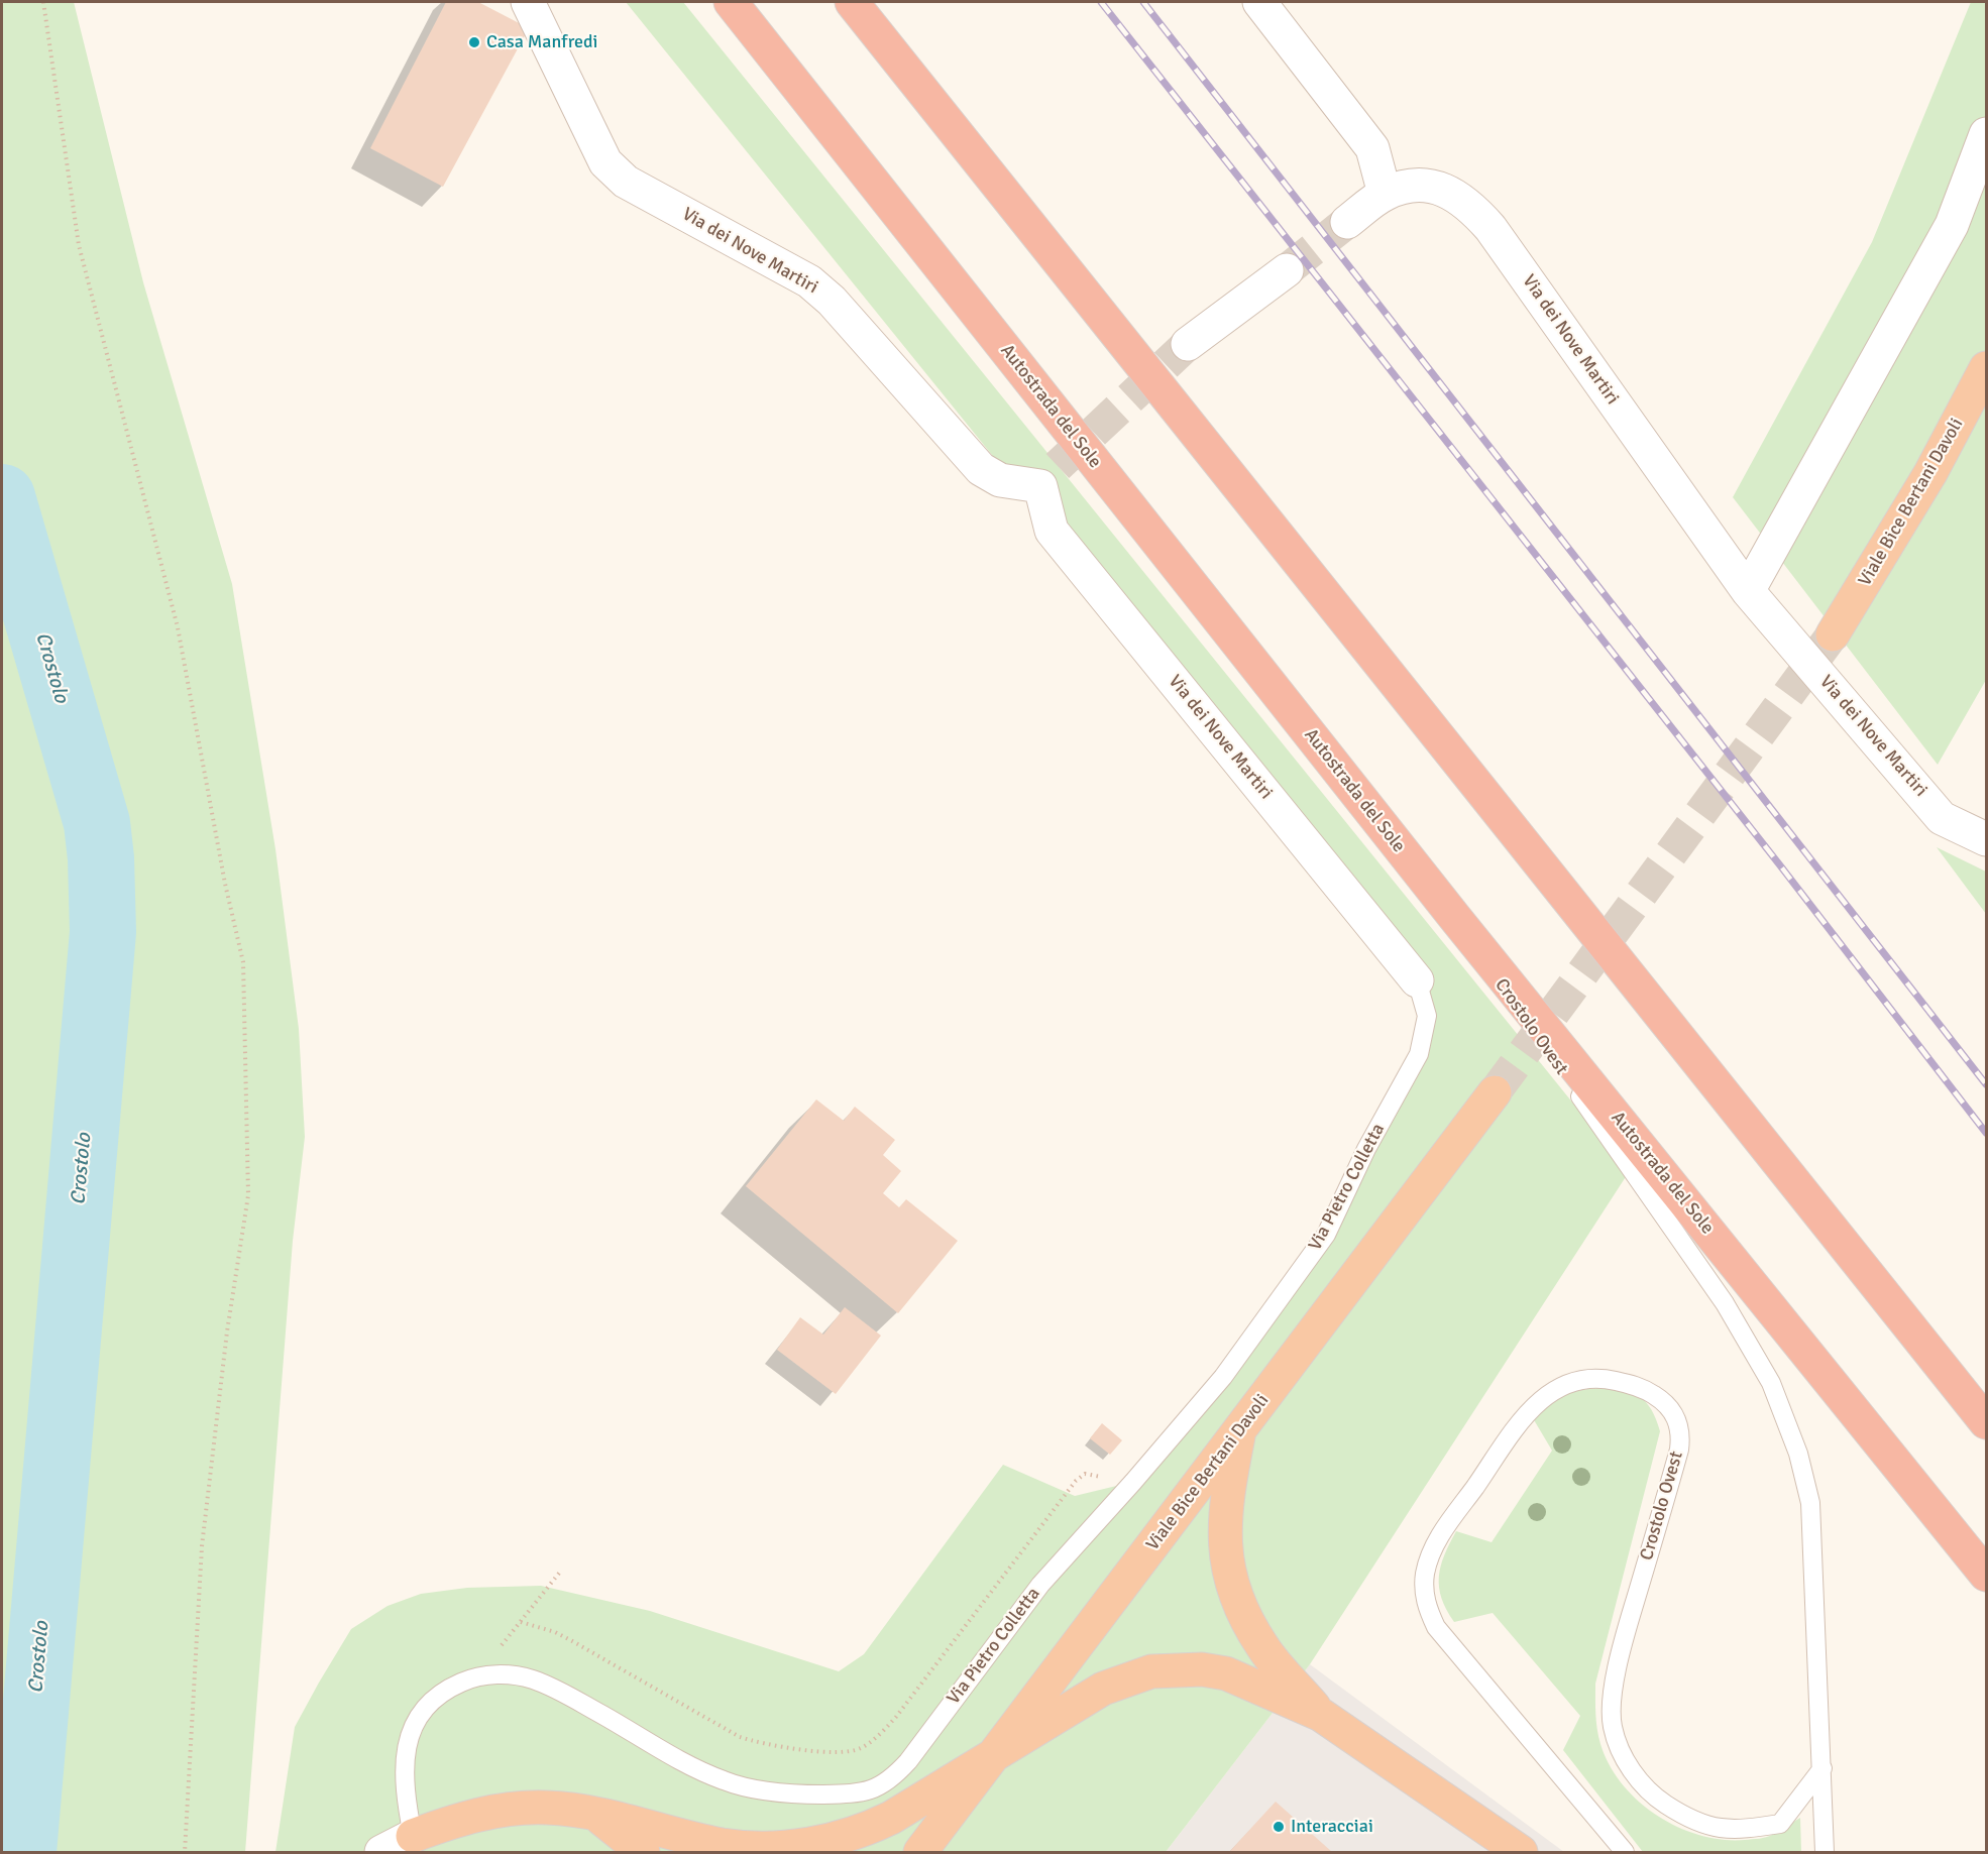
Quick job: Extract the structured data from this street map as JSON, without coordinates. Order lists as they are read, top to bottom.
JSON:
{
  "streets": {
    "highway": ["Autostrada del Sole", "Viale Bice Bertani Davoli"],
    "street": ["Via dei Nove Martiri"],
    "lane": ["Crostolo Ovest", "Via Pietro Colletta"]
  },
  "crossings": [
    ["Via dei Nove Martiri", "Via Pietro Colletta"],
    ["Autostrada del Sole", "Crostolo Ovest"]
  ],
  "water": ["Crostolo"],
  "places": ["Casa Manfredi", "Interacciai"]
}
